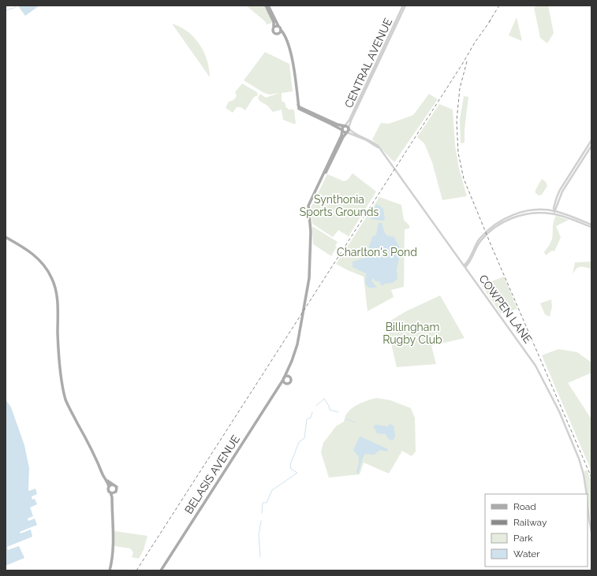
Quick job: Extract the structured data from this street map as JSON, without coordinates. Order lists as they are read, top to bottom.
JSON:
{
  "streets": {
    "main road": ["CENTRAL AVENUE", "BELASIS AVENUE"],
    "street": ["COWPEN LANE"]
  },
  "crossings": [
    ["CENTRAL AVENUE", "COWPEN LANE"],
    ["CENTRAL AVENUE", "BELASIS AVENUE"]
  ],
  "parks": ["Synthonia Sports Grounds", "Charlton's Pond", "Billingham Rugby Club"],
  "legend": [
    "Road",
    "Railway",
    "Park",
    "Water"
  ]
}
